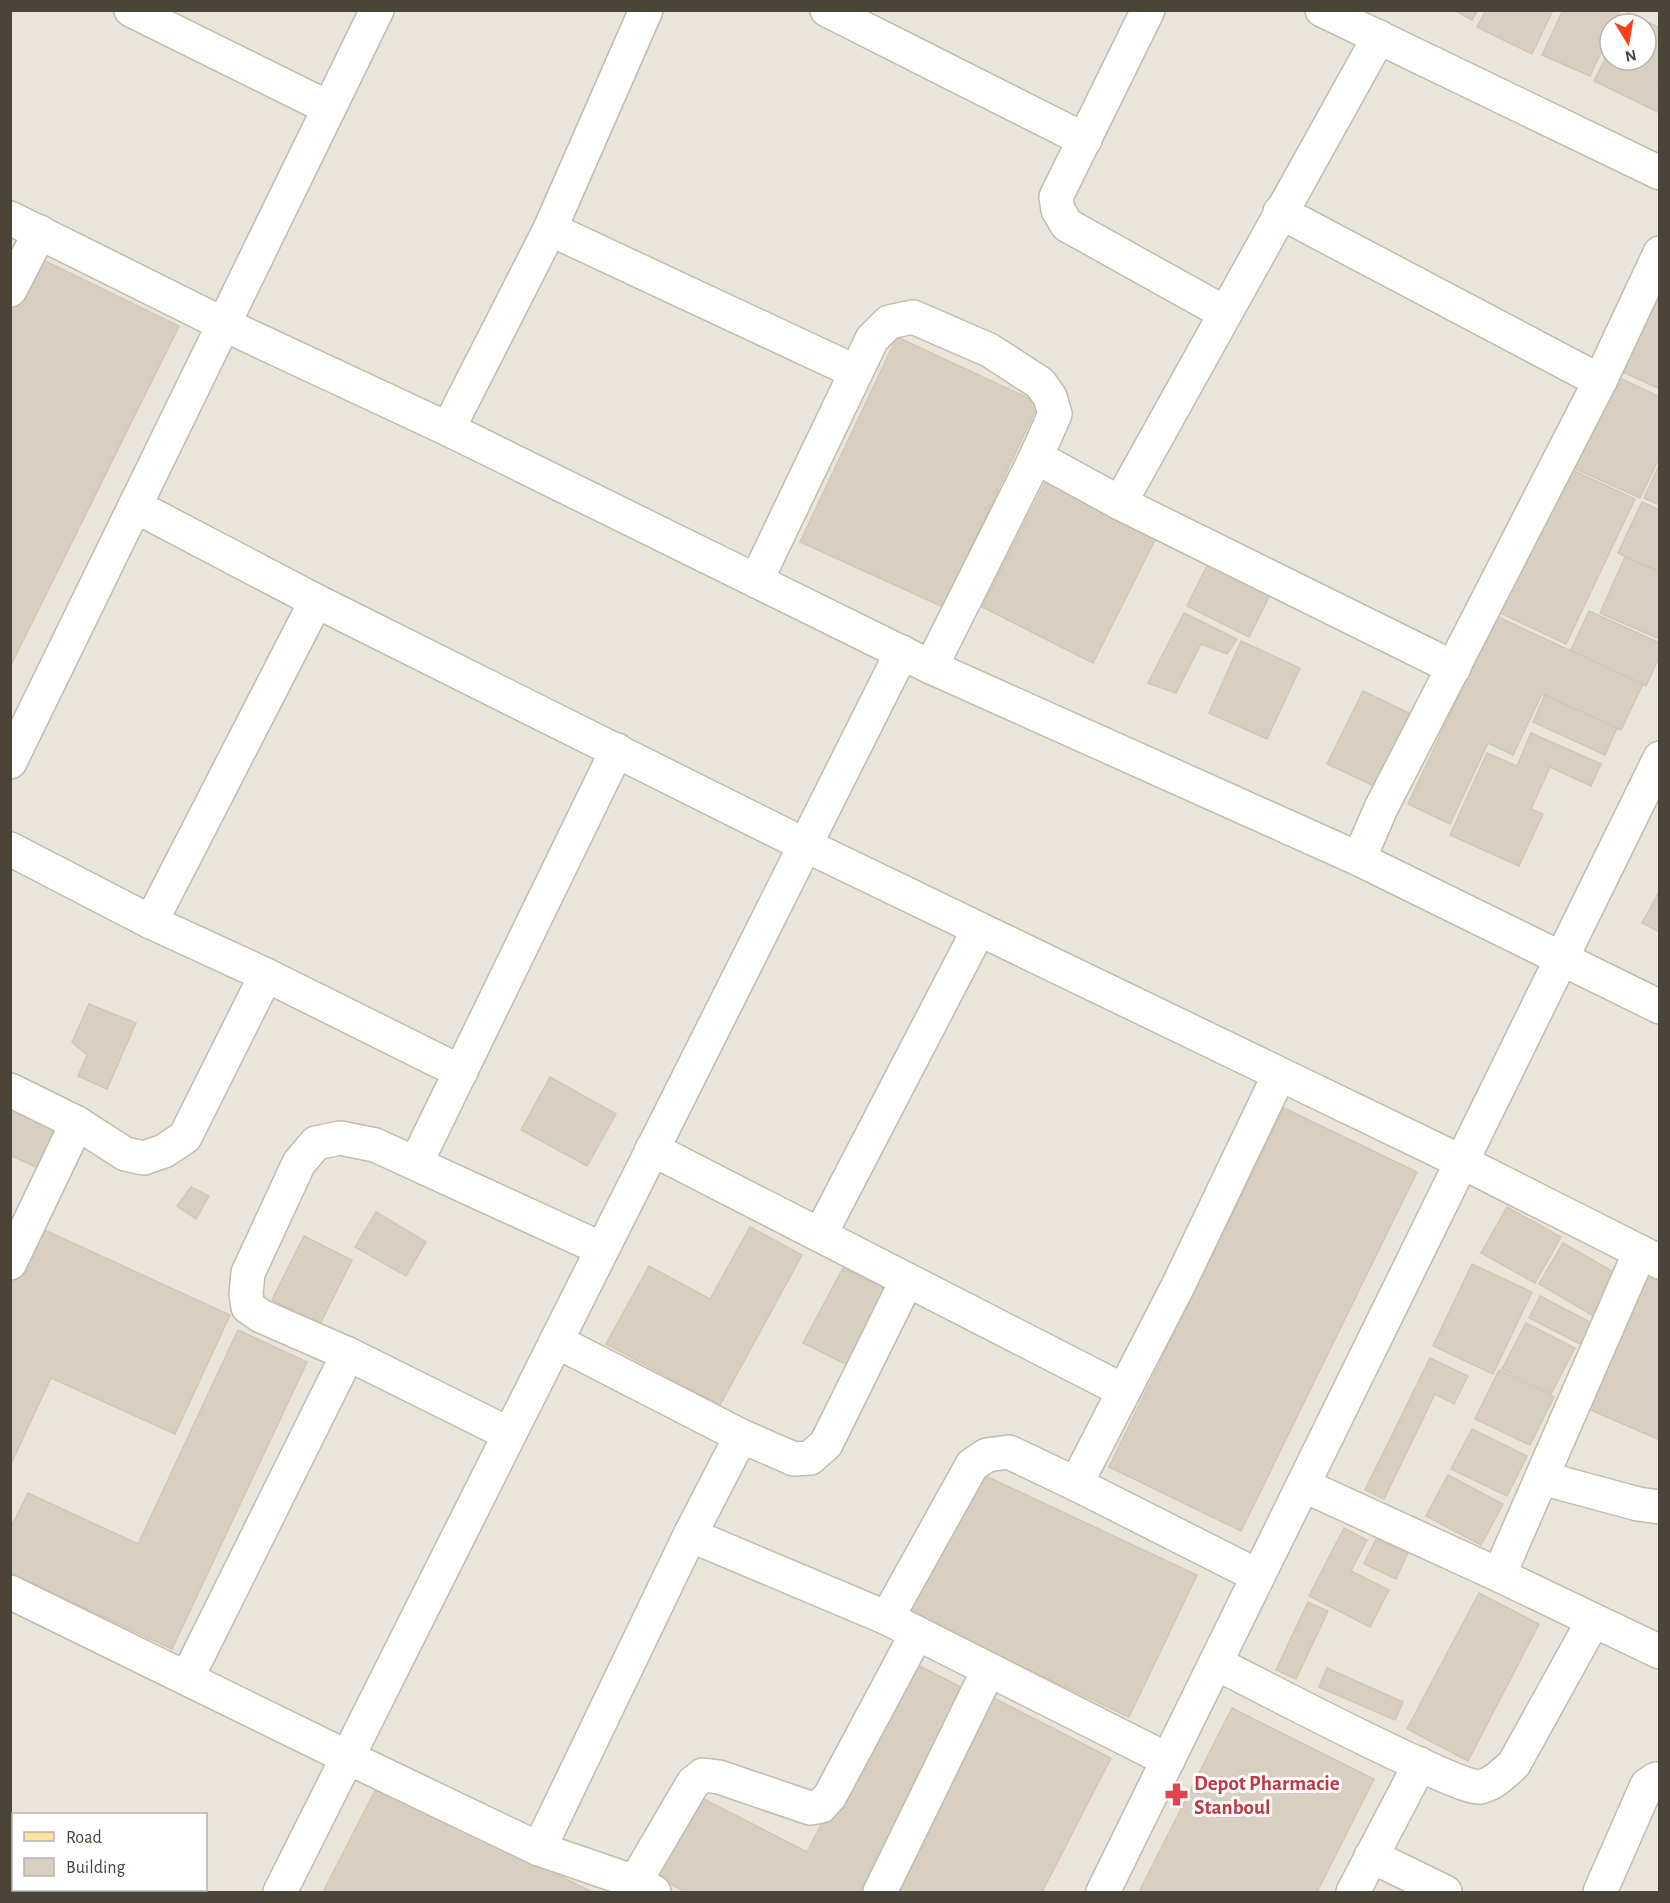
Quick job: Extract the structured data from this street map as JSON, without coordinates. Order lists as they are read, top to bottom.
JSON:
{
  "places": {
    "pharmacy": ["Depot Pharmacie Stanboul"]
  },
  "legend": ["Road", "Building"],
  "north": "bottom"
}
